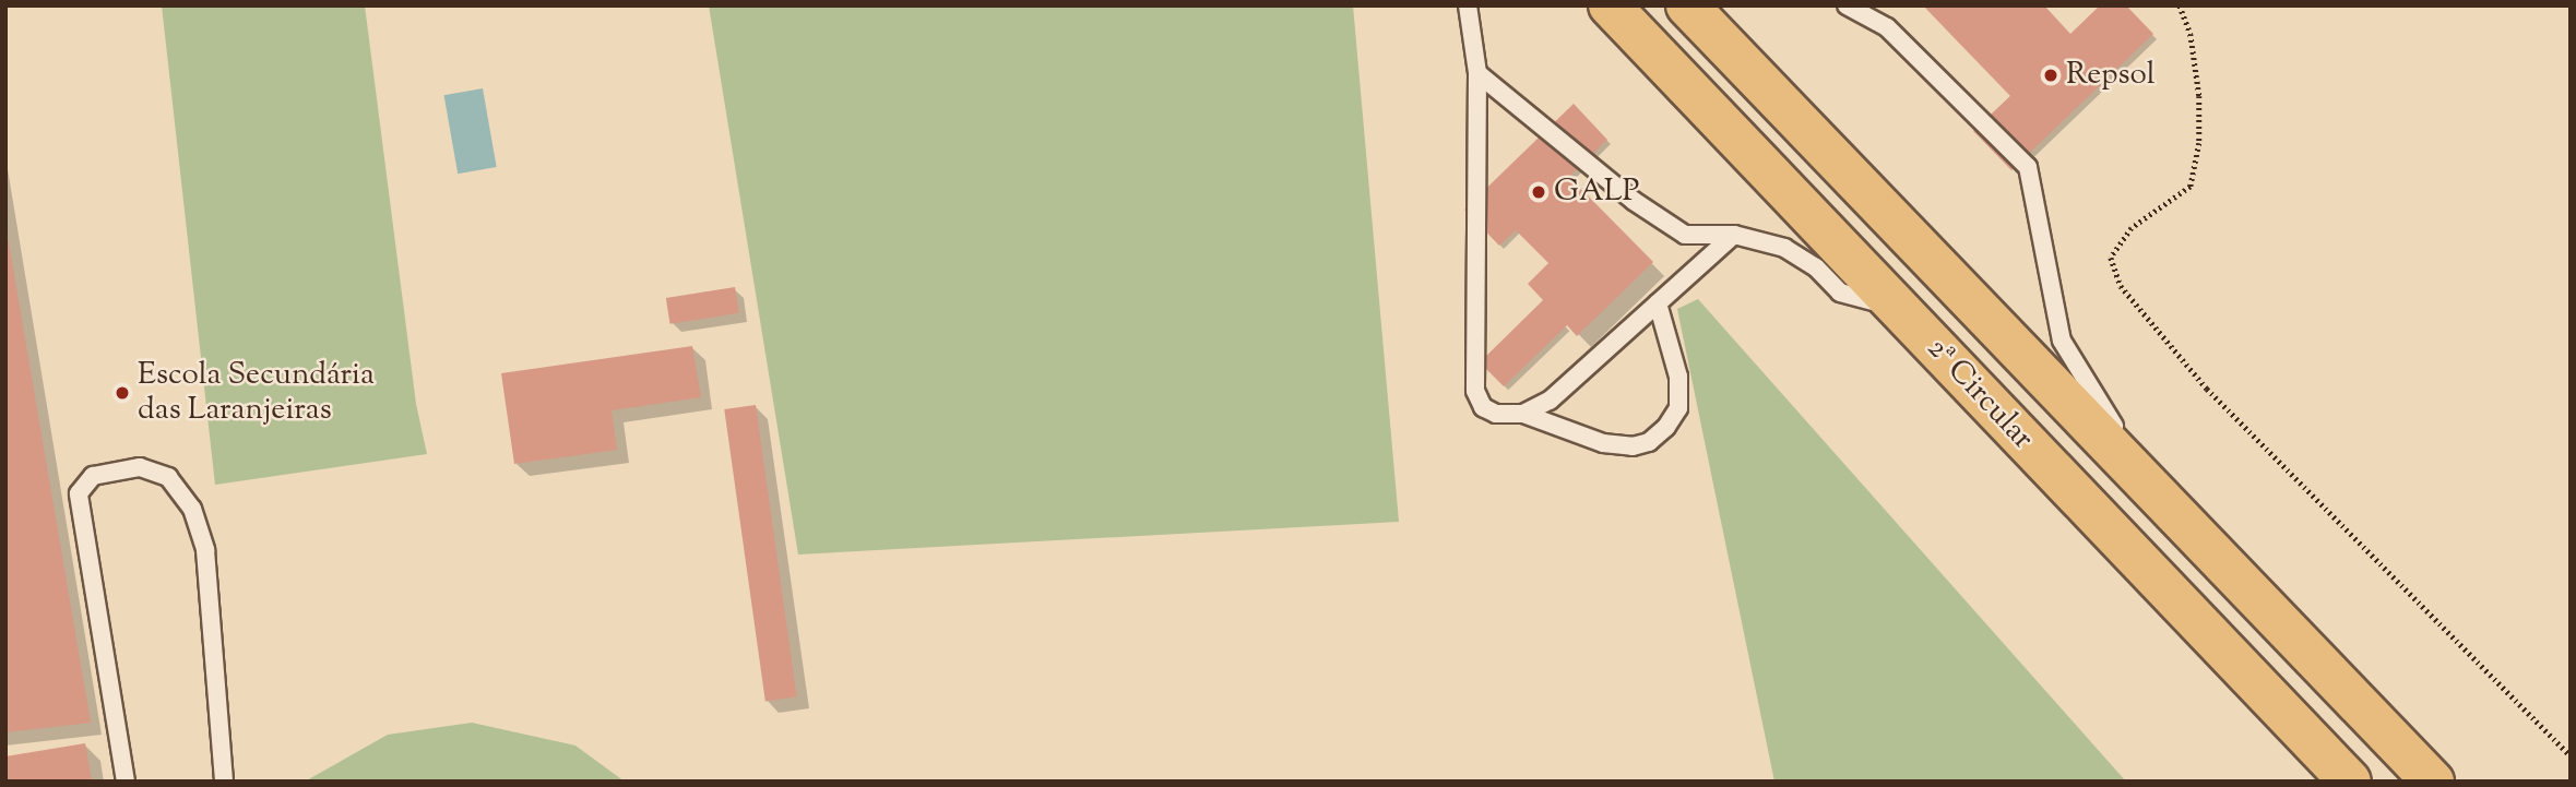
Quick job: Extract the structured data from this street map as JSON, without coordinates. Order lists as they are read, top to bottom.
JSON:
{
  "streets": {
    "highway": ["2ª Circular"]
  },
  "places": ["Repsol", "GALP", "Escola Secundária das Laranjeiras"]
}
